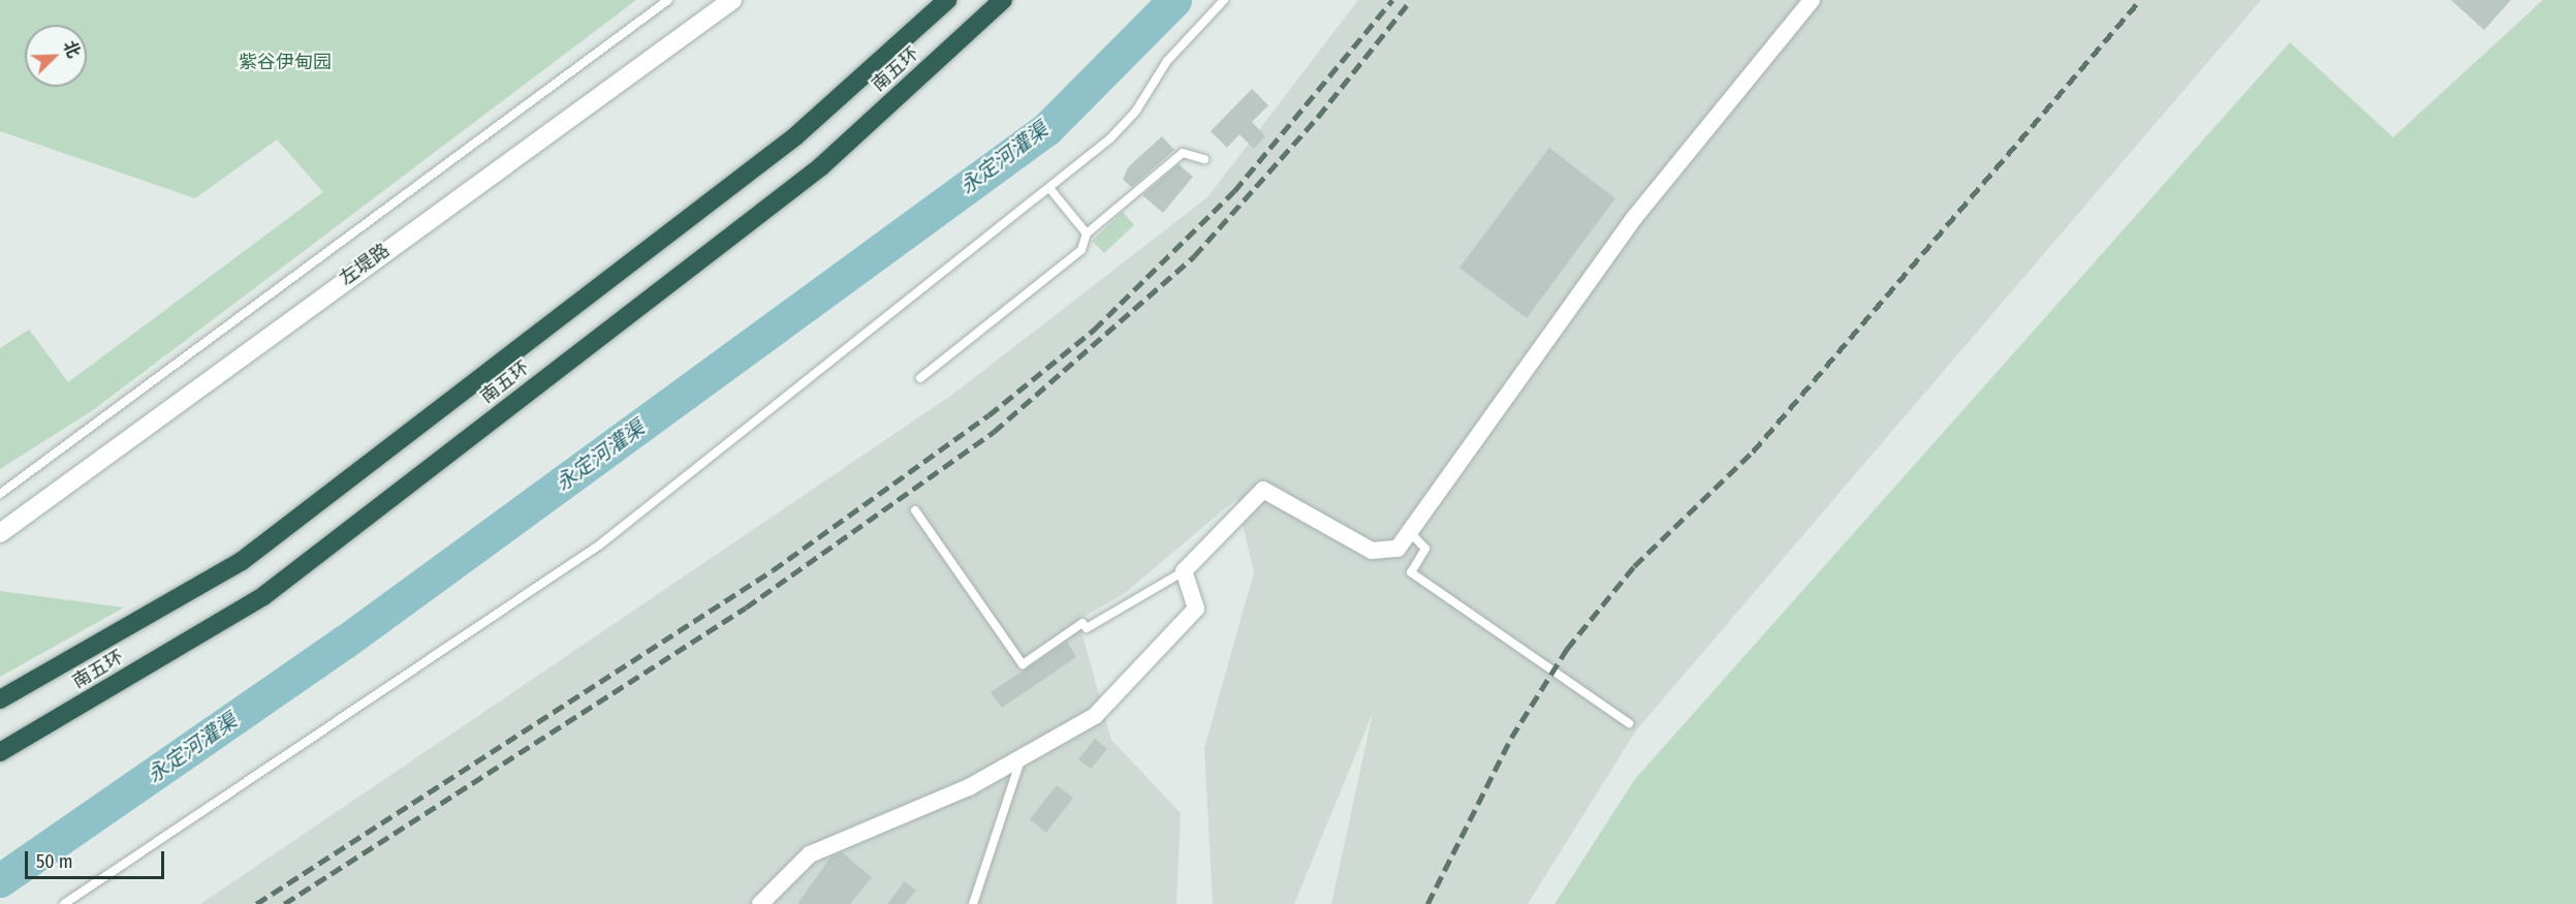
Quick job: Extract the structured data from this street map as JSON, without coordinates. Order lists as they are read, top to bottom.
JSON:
{
  "streets": {
    "highway": ["南五环"],
    "main road": ["左堤路"]
  },
  "water": ["永定河灌渠"],
  "parks": ["紫谷伊甸园"],
  "scale_bar": "50 m",
  "north": "top right"
}
